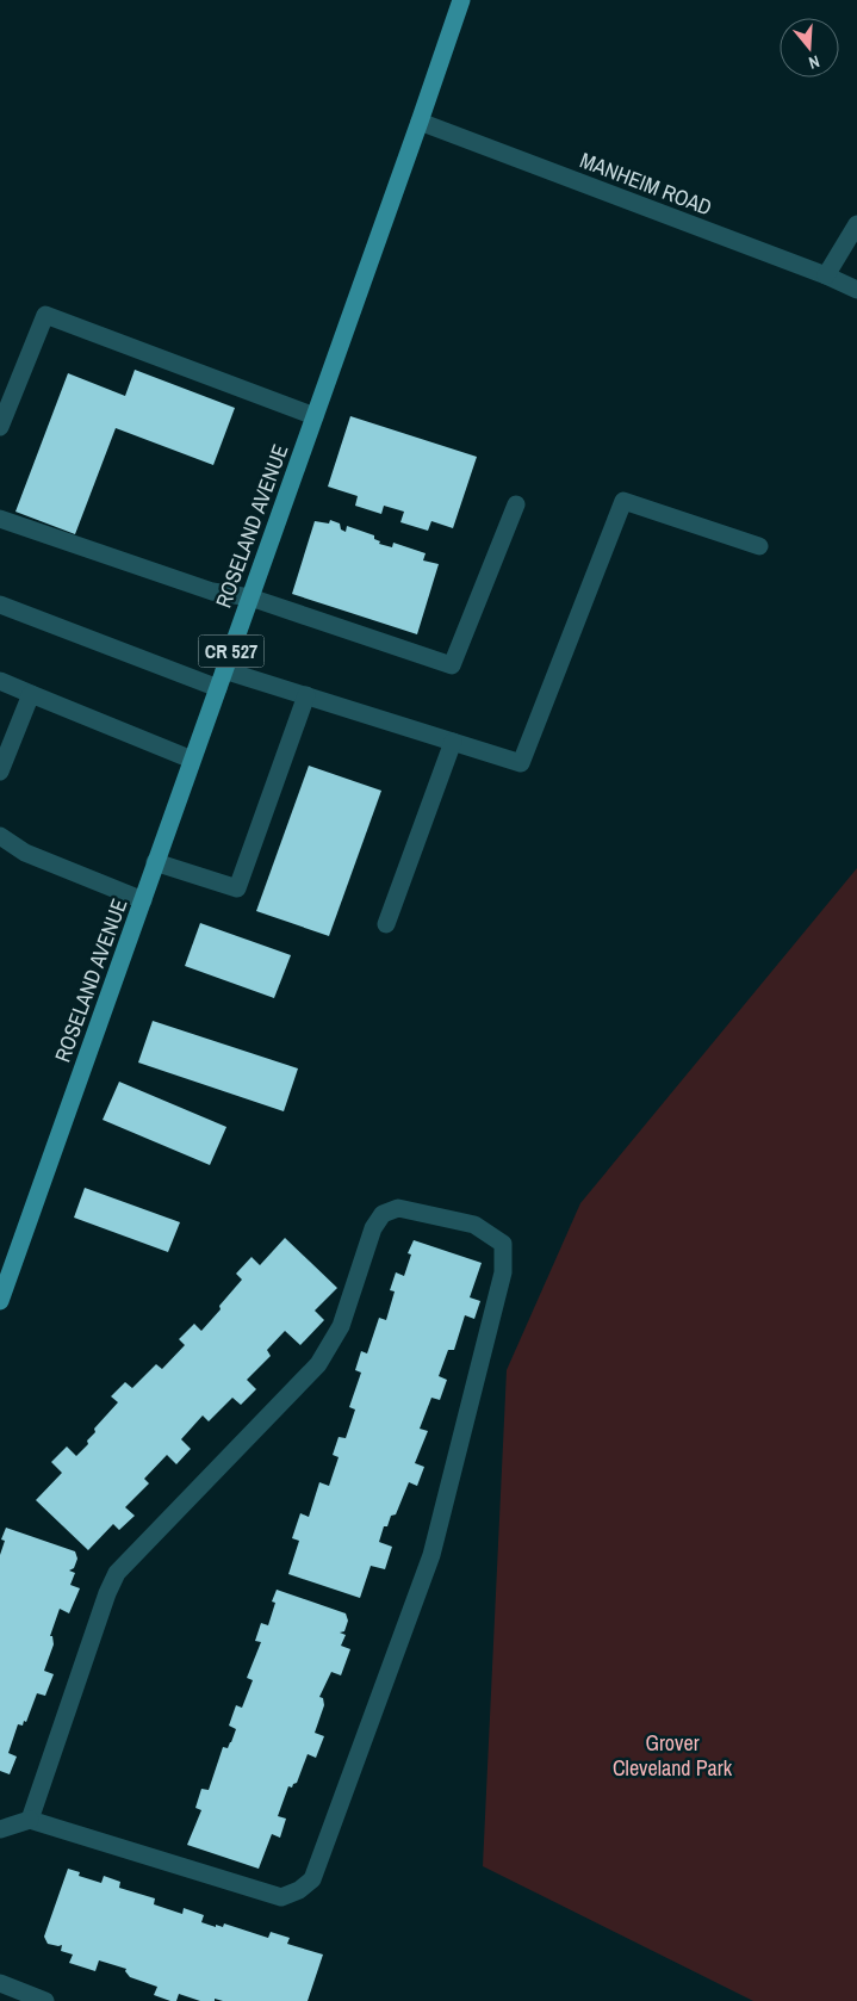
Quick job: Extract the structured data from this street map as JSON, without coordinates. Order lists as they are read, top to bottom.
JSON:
{
  "streets": {
    "main road": ["ROSELAND AVENUE", "CR 527"],
    "street": ["MANHEIM ROAD"]
  },
  "crossings": [
    ["MANHEIM ROAD", "ROSELAND AVENUE"]
  ],
  "parks": ["Grover Cleveland Park"],
  "north": "bottom"
}
